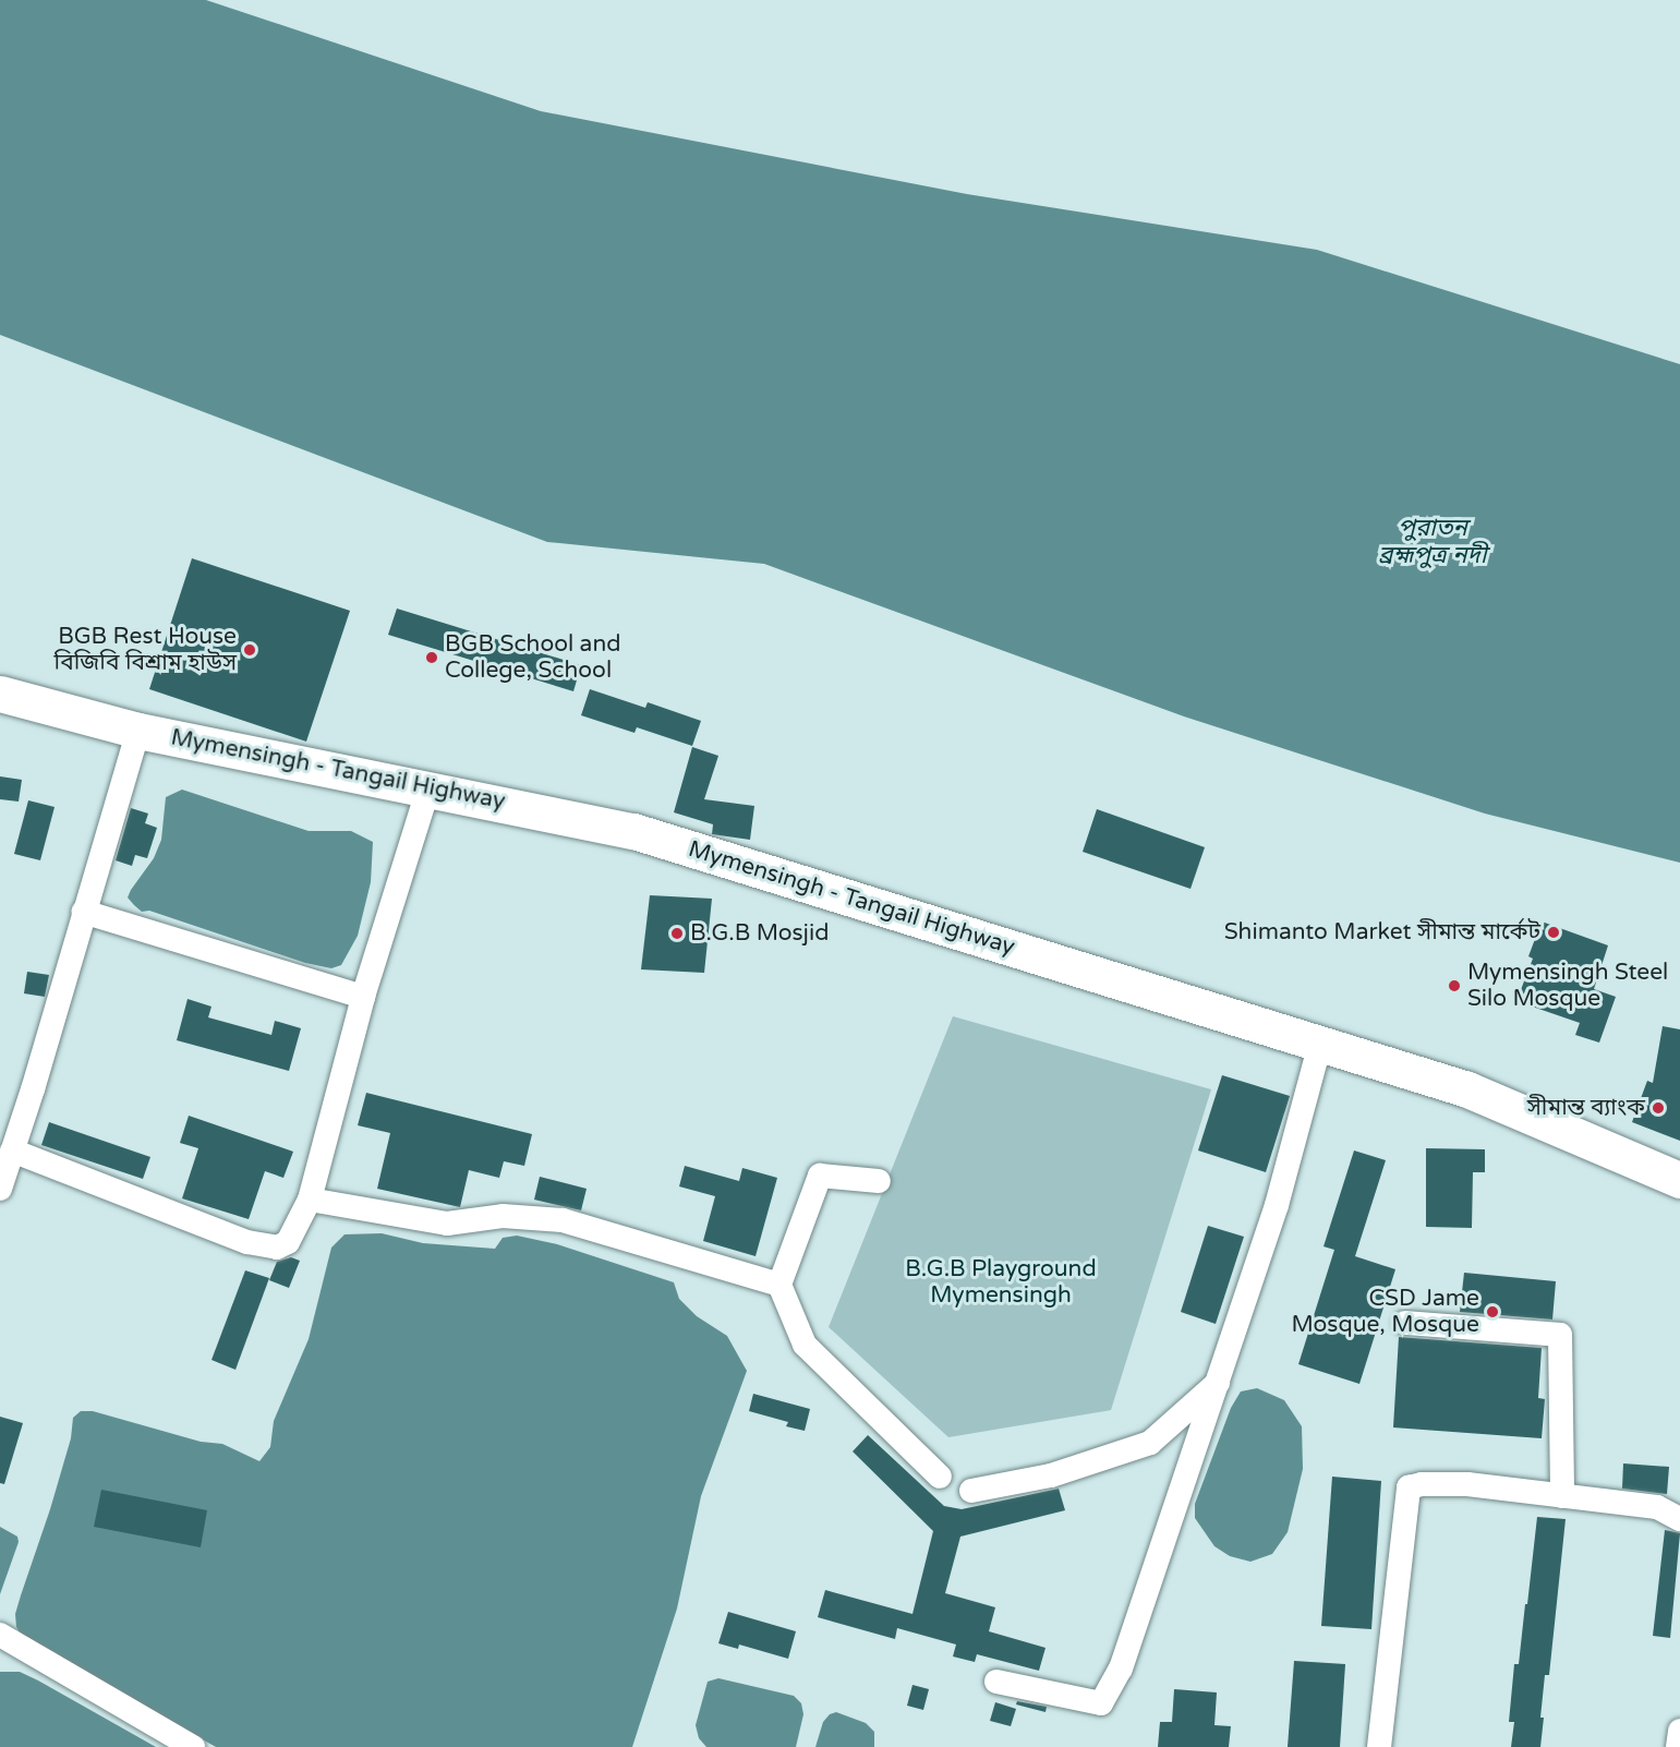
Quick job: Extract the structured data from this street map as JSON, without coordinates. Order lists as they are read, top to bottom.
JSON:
{
  "streets": {
    "highway": ["Mymensingh - Tangail Highway"]
  },
  "water": ["পুরাতন ব্রহ্মপুত্র নদী"],
  "parks": ["B.G.B Playground Mymensingh"],
  "places": [
    "BGB Rest House বিজিবি বিশ্রাম হাউস",
    "BGB School and College, School",
    "Shimanto Market সীমান্ত মার্কেট",
    "B.G.B Mosjid",
    "Mymensingh Steel Silo Mosque",
    "সীমান্ত ব্যাংক",
    "CSD Jame Mosque, Mosque"
  ]
}
